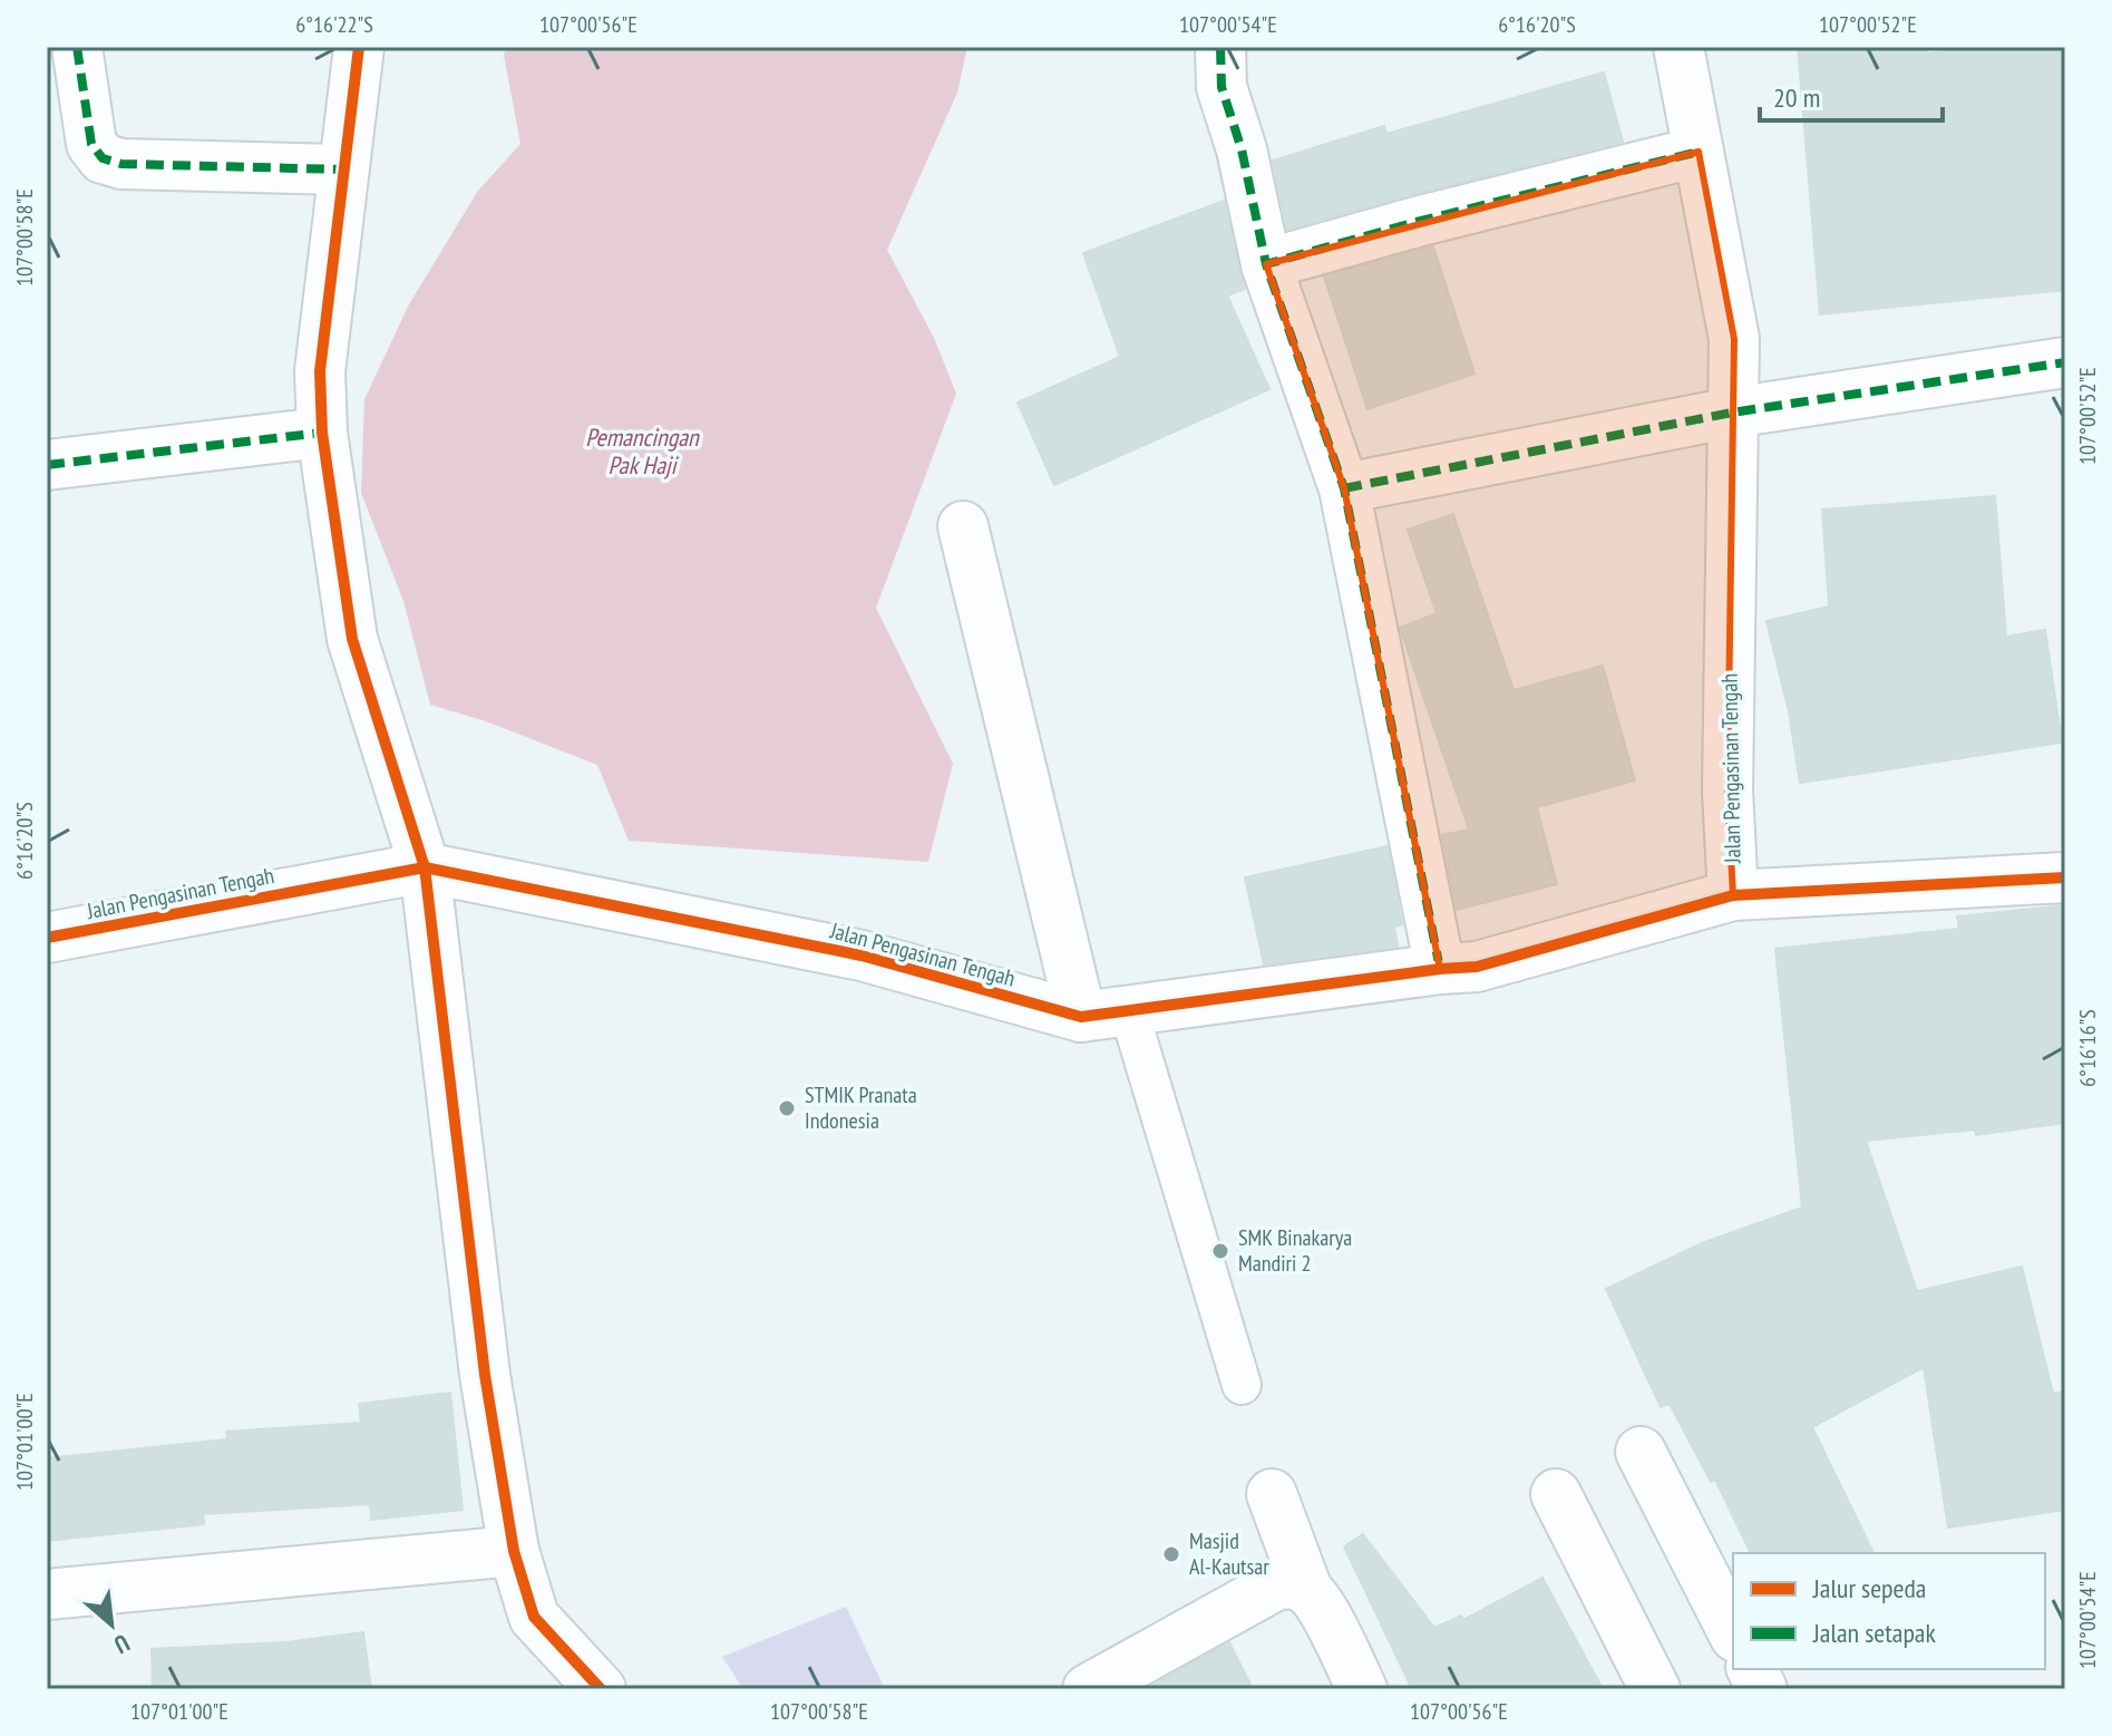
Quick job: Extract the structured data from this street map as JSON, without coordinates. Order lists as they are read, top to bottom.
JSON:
{
  "streets": {
    "street": ["Jalan Pengasinan Tengah"]
  },
  "water": ["Pemancingan Pak Haji"],
  "places": ["STMIK Pranata Indonesia", "SMK Binakarya Mandiri 2", "Masjid Al-Kautsar"],
  "legend": ["Jalur sepeda", "Jalan setapak"],
  "scale_bar": "20 m",
  "north": "bottom right",
  "coordinates": [
    "6°16'22\"S",
    "107°00'56\"E",
    "107°00'54\"E",
    "6°16'20\"S",
    "107°00'52\"E",
    "107°00'58\"E",
    "6°16'16\"S",
    "107°01'00\"E"
  ]
}
